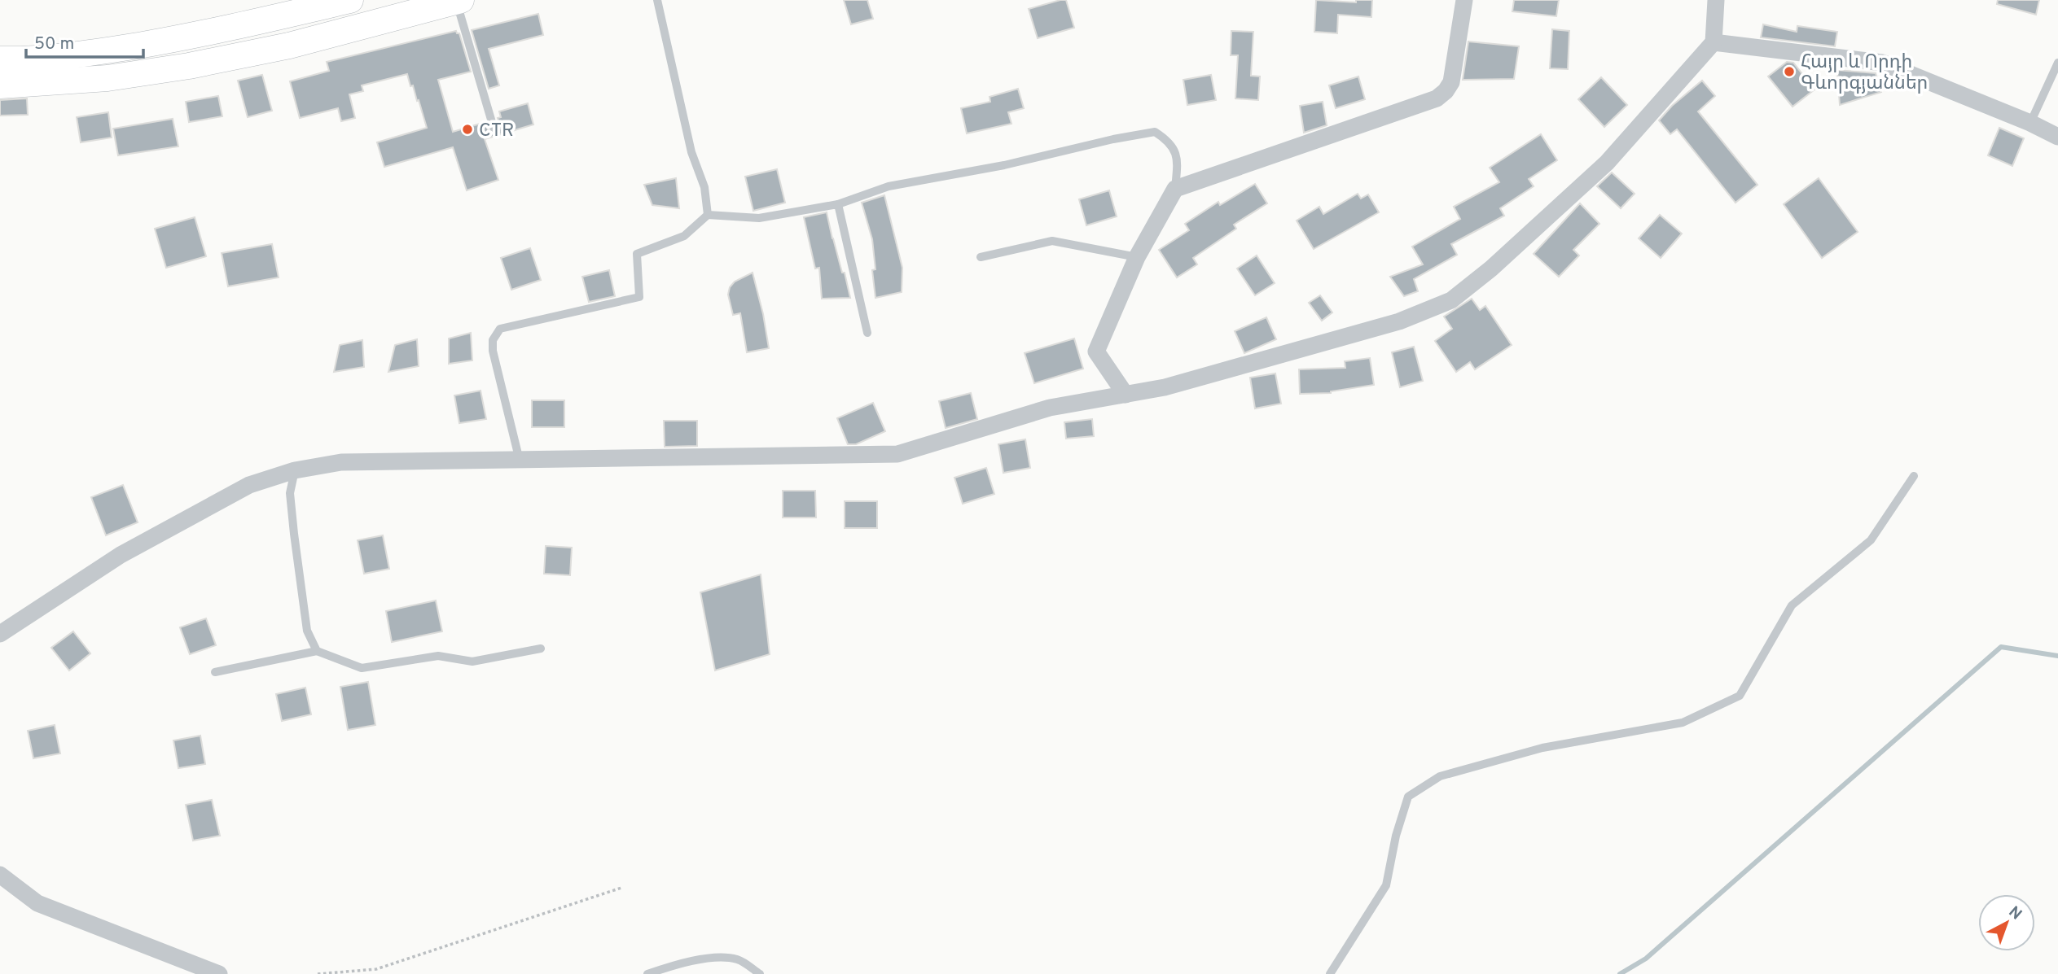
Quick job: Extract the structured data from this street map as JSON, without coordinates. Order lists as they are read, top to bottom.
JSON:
{
  "places": ["Հայր և Որդի Գևորգյաններ", "CTR"],
  "scale_bar": "50 m",
  "north": "top right"
}
